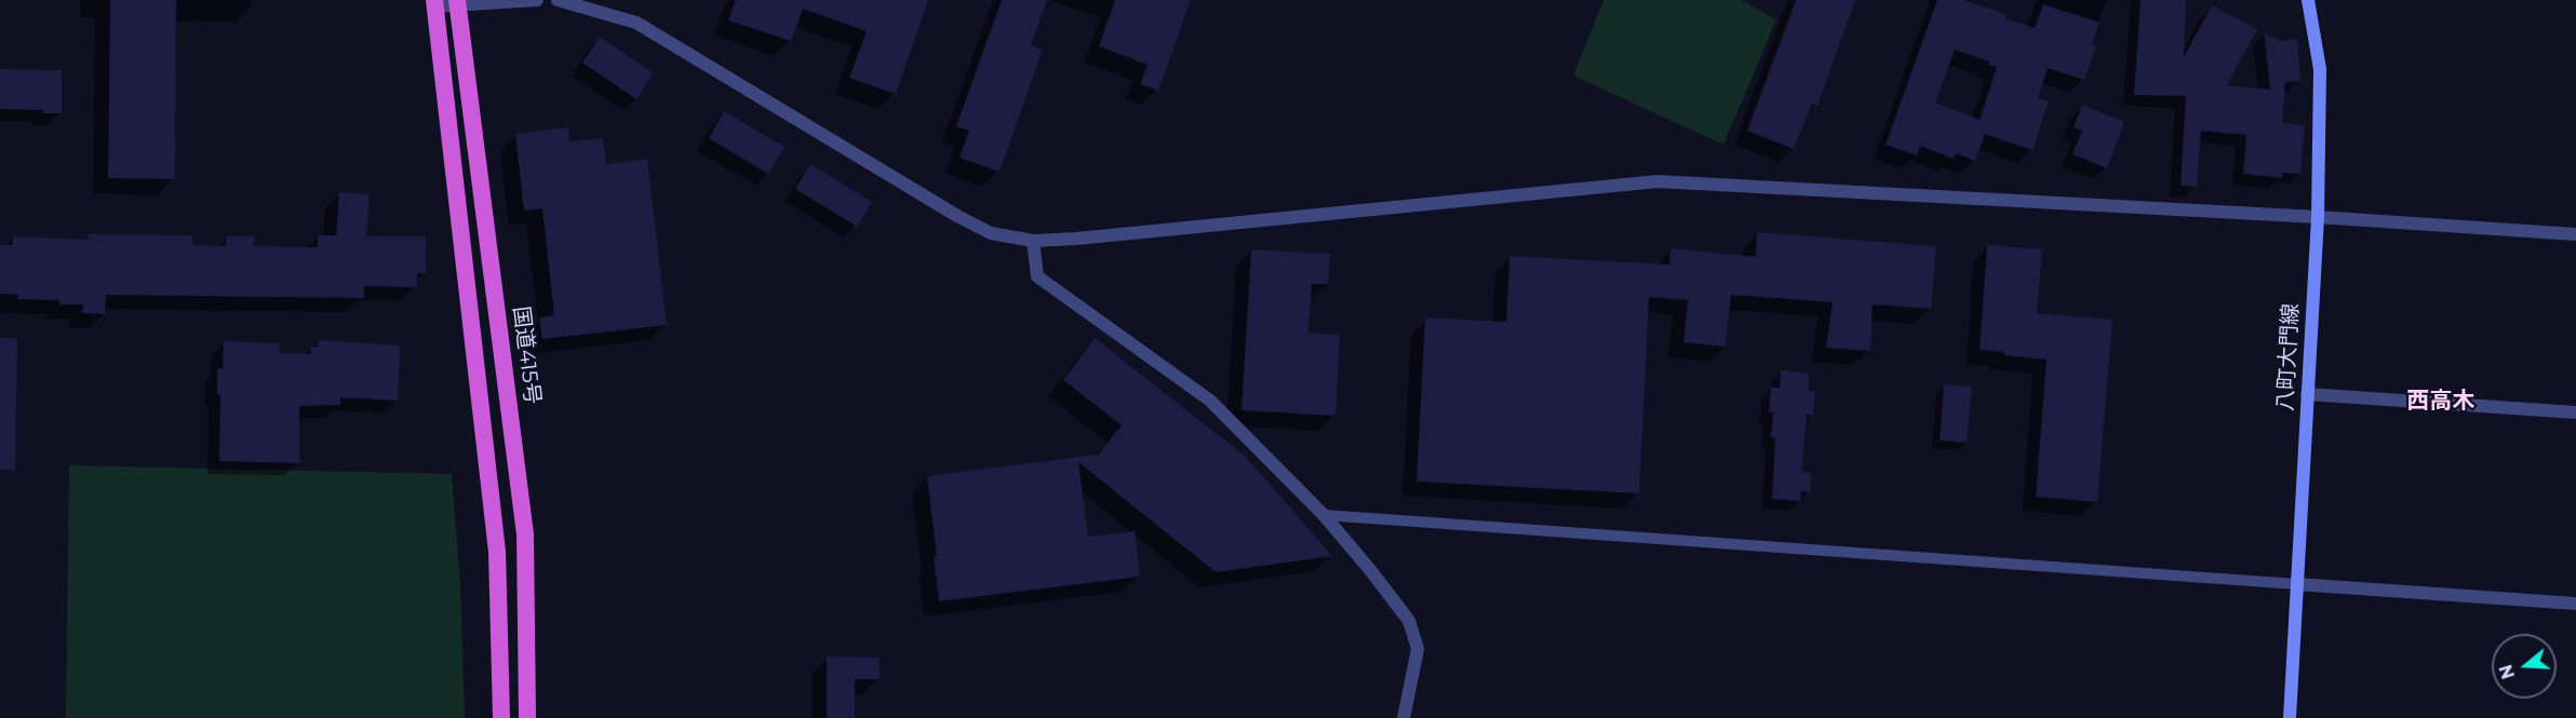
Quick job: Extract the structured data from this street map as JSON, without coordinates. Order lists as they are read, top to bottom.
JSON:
{
  "streets": {
    "highway": ["国道415号"],
    "main road": ["八町大門線"]
  },
  "districts": ["西高木"],
  "north": "left"
}
